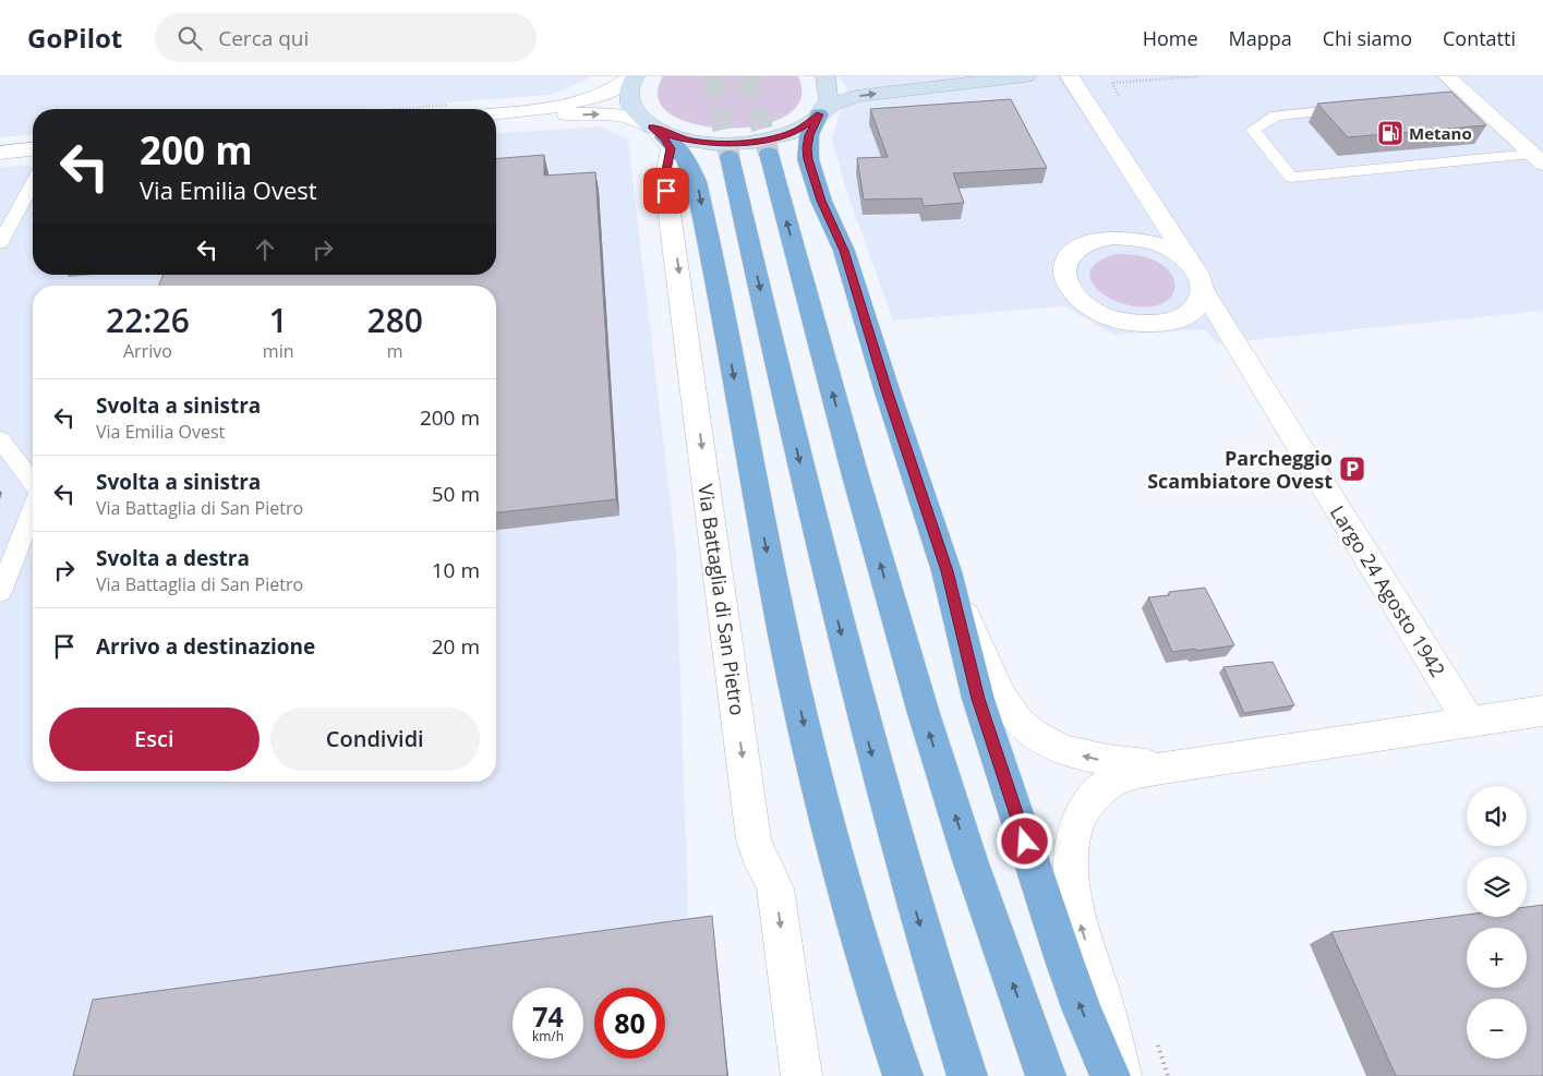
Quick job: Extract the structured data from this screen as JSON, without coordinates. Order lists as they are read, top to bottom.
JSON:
{
  "streets": {
    "street": ["Largo 24 Agosto 1942", "Via Battaglia di San Pietro"]
  },
  "one_way": ["Via Battaglia di San Pietro"],
  "places": {
    "fuel station": ["Metano"],
    "parking": ["Parcheggio Scambiatore Ovest"]
  },
  "page": {
    "header": "GoPilot",
    "search": "Cerca qui",
    "nav": [
      "Home",
      "Mappa",
      "Chi siamo",
      "Contatti"
    ],
    "turn": ["200 m", "Via Emilia Ovest"],
    "eta": [
      "22:26",
      "Arrivo",
      "1",
      "min",
      "280",
      "m"
    ],
    "list": [
      {
        "name": "Svolta a sinistra",
        "note": "Via Emilia Ovest",
        "value": "200 m"
      },
      {
        "name": "Svolta a sinistra",
        "note": "Via Battaglia di San Pietro",
        "value": "50 m"
      },
      {
        "name": "Svolta a destra",
        "note": "Via Battaglia di San Pietro",
        "value": "10 m"
      },
      {
        "name": "Arrivo a destinazione",
        "value": "20 m"
      }
    ],
    "buttons": ["Esci", "Condividi"],
    "map_buttons": ["+", "−"],
    "speed": "74 km/h",
    "limit": "80"
  }
}
